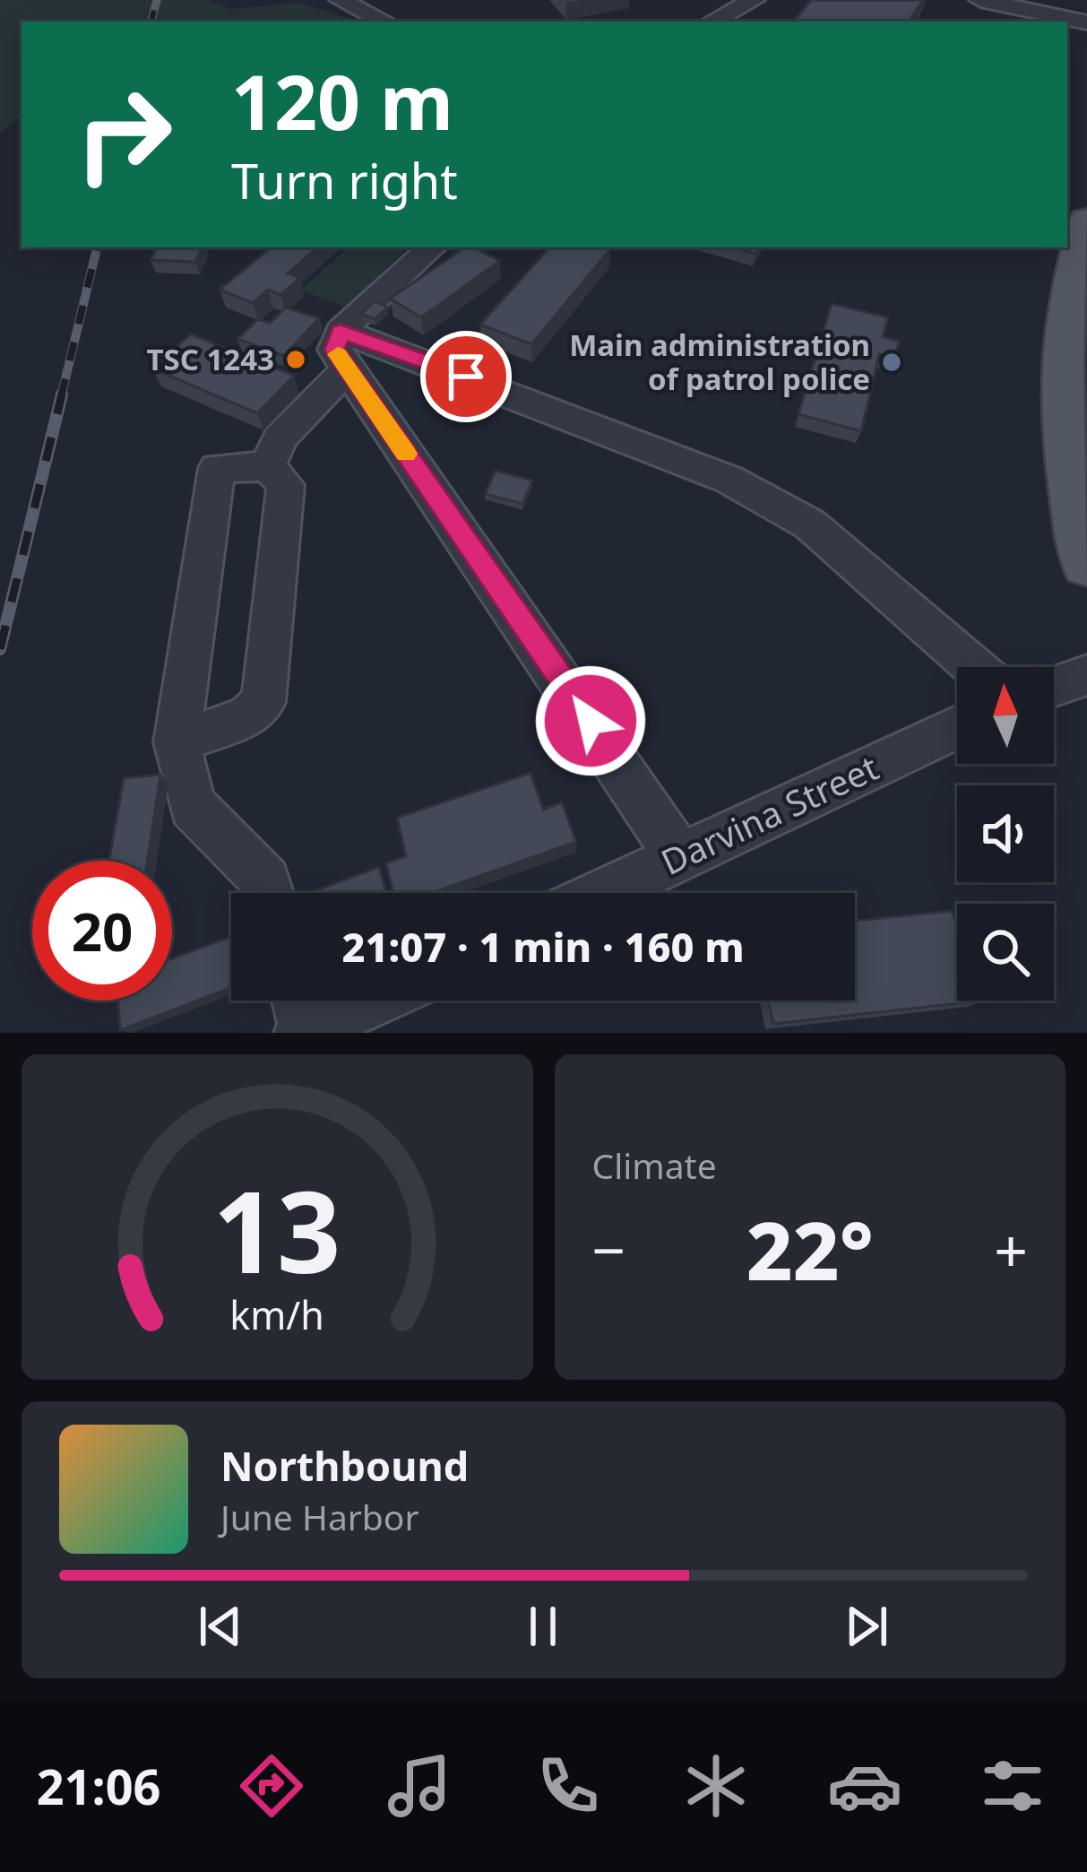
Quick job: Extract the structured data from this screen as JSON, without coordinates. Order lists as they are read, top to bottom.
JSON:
{
  "streets": {
    "street": ["Darvina Street"]
  },
  "places": ["TSC 1243", "Main administration of patrol police"],
  "north": "top",
  "page": {
    "turn": ["120 m", "Turn right"],
    "limit": "20",
    "trip": "21:07 · 1 min · 160 m",
    "tile": "Climate",
    "heat": ["−", "22°", "+"],
    "song": ["Northbound", "June Harbor"],
    "tabs": "21:06",
    "gauge": ["13", "km/h"]
  }
}
